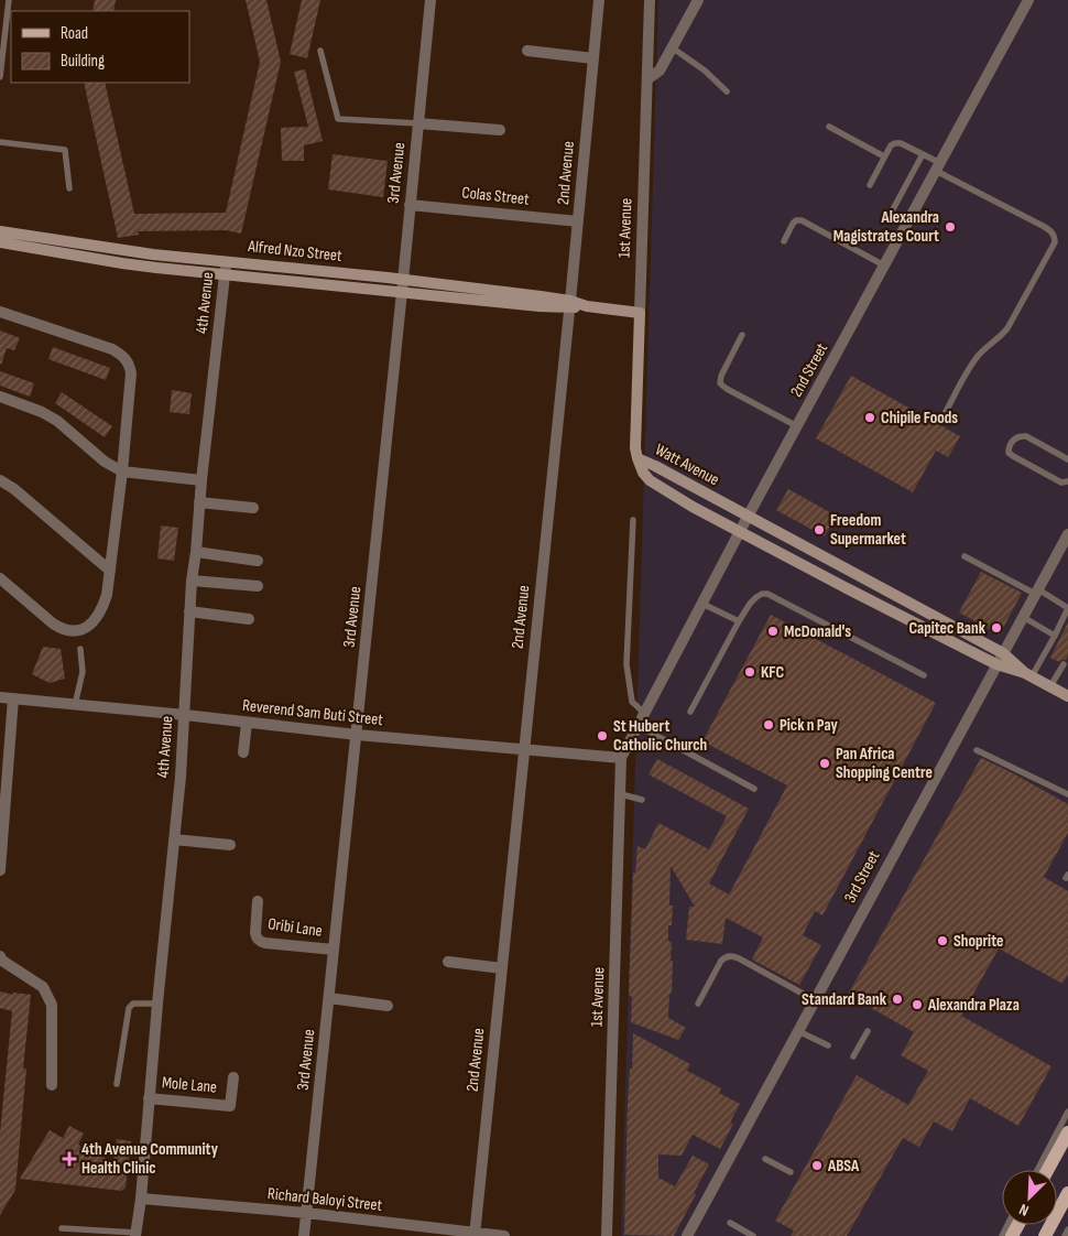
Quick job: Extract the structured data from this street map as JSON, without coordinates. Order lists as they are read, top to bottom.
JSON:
{
  "streets": {
    "street": [
      "3rd Avenue",
      "2nd Avenue",
      "Colas Street",
      "1st Avenue",
      "Alfred Nzo Street",
      "4th Avenue",
      "2nd Street",
      "Watt Avenue",
      "Reverend Sam Buti Street",
      "3rd Street",
      "Oribi Lane",
      "Mole Lane",
      "Richard Baloyi Street"
    ]
  },
  "crossings": [
    ["3rd Avenue", "Colas Street"],
    ["3rd Avenue", "Alfred Nzo Street"],
    ["3rd Avenue", "Reverend Sam Buti Street"],
    ["3rd Avenue", "Oribi Lane"],
    ["3rd Avenue", "Richard Baloyi Street"],
    ["2nd Avenue", "Colas Street"],
    ["2nd Avenue", "Alfred Nzo Street"],
    ["2nd Avenue", "Reverend Sam Buti Street"],
    ["2nd Avenue", "Richard Baloyi Street"],
    ["1st Avenue", "Alfred Nzo Street"],
    ["1st Avenue", "2nd Street"],
    ["1st Avenue", "Watt Avenue"],
    ["1st Avenue", "Reverend Sam Buti Street"],
    ["Alfred Nzo Street", "4th Avenue"],
    ["4th Avenue", "Reverend Sam Buti Street"],
    ["4th Avenue", "Mole Lane"],
    ["4th Avenue", "Richard Baloyi Street"],
    ["2nd Street", "Watt Avenue"],
    ["2nd Street", "Reverend Sam Buti Street"],
    ["Watt Avenue", "3rd Street"]
  ],
  "places": {
    "other": [
      "Alexandra Magistrates Court",
      "Chipile Foods",
      "Freedom Supermarket",
      "Capitec Bank",
      "McDonald's",
      "KFC",
      "Pick n Pay",
      "St Hubert Catholic Church",
      "Pan Africa Shopping Centre",
      "Shoprite",
      "Standard Bank",
      "Alexandra Plaza",
      "ABSA"
    ],
    "health": ["4th Avenue Community Health Clinic"]
  },
  "legend": ["Road", "Building"],
  "north": "bottom left"
}
